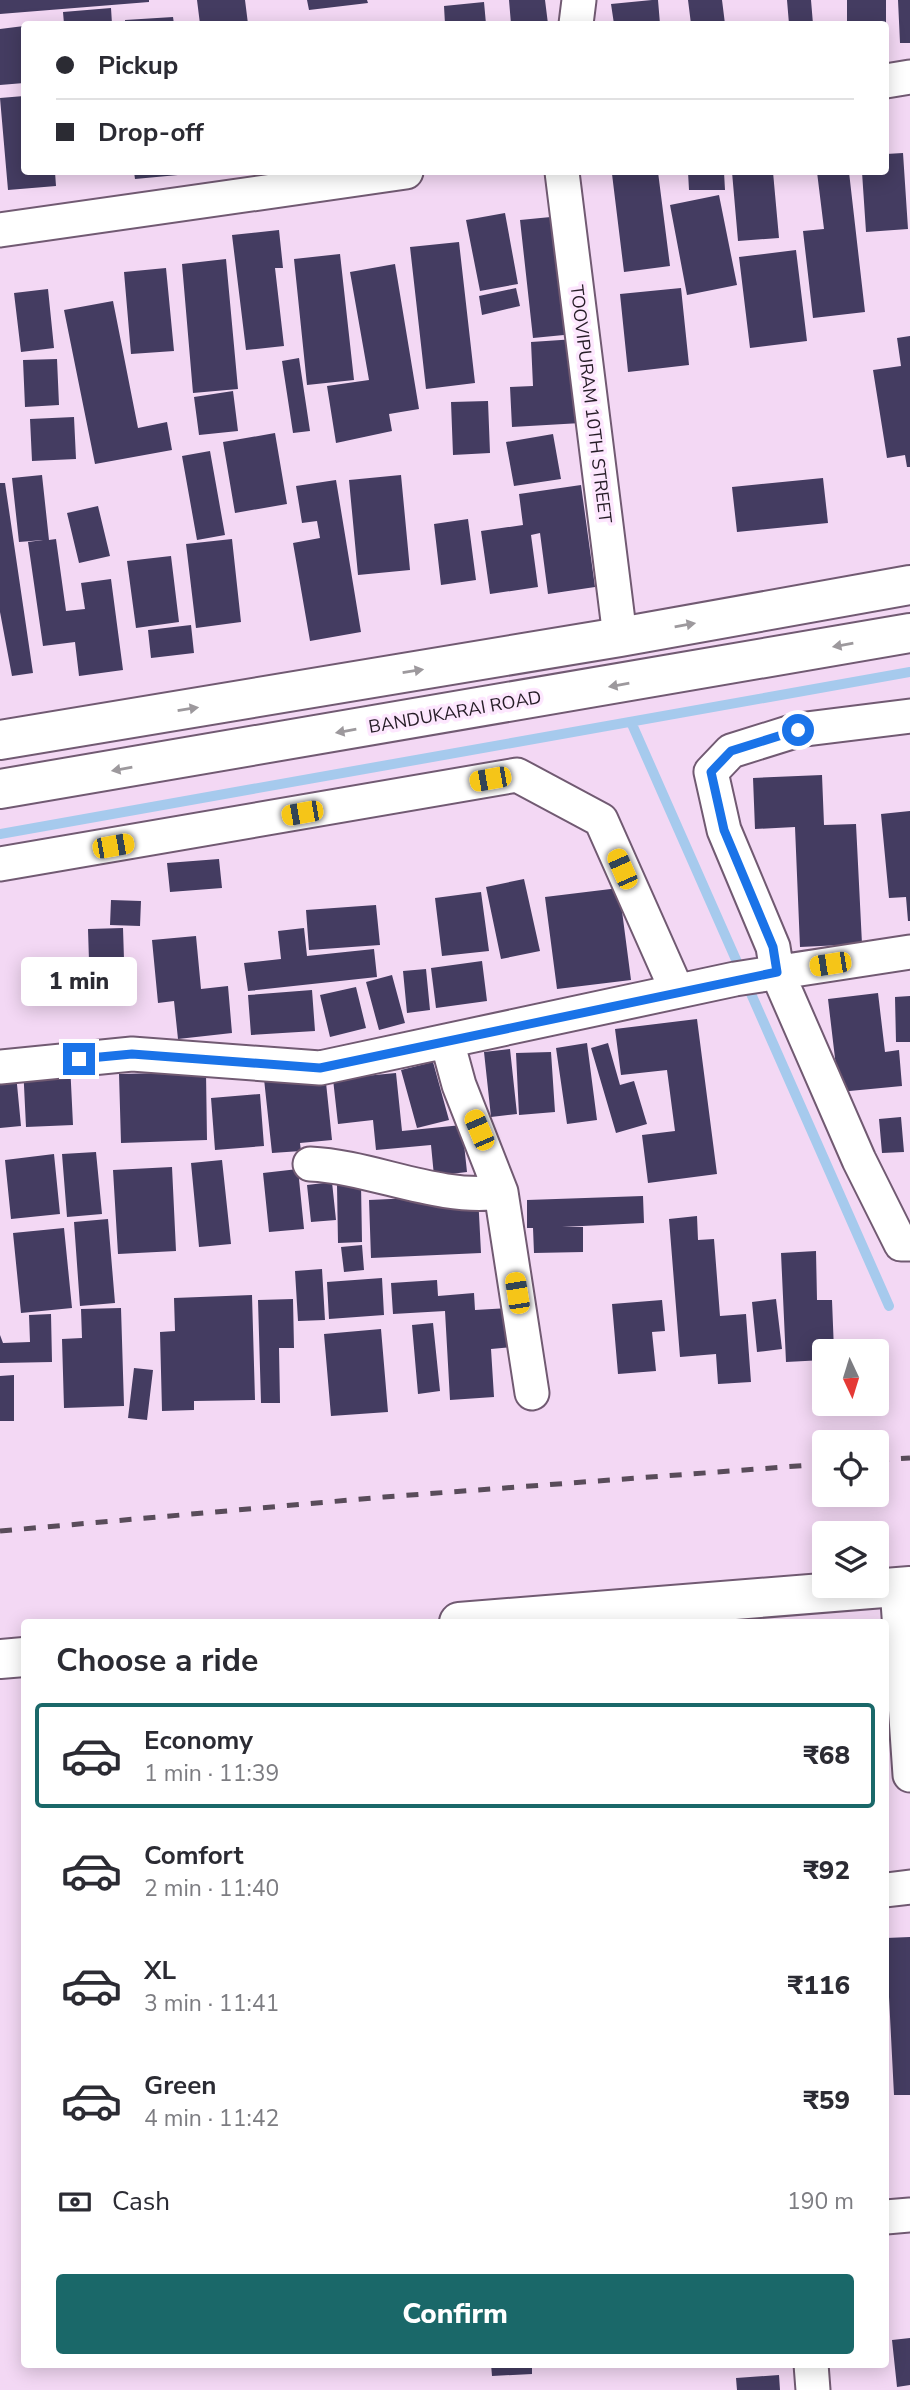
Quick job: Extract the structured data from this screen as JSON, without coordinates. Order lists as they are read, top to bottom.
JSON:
{
  "streets": {
    "main road": ["BANDUKARAI ROAD"],
    "street": ["TOOVIPURAM 10TH STREET"]
  },
  "north": "bottom",
  "page": {
    "banner": ["Pickup", "Drop-off"],
    "bubble": "1 min",
    "heading": "Choose a ride",
    "list": [
      {
        "name": "Economy",
        "note": "1 min · 11:39",
        "value": "₹68"
      },
      {
        "name": "Comfort",
        "note": "2 min · 11:40",
        "value": "₹92"
      },
      {
        "name": "XL",
        "note": "3 min · 11:41",
        "value": "₹116"
      },
      {
        "name": "Green",
        "note": "4 min · 11:42",
        "value": "₹59"
      }
    ],
    "pay": ["Cash", "190 m"],
    "buttons": "Confirm"
  }
}
